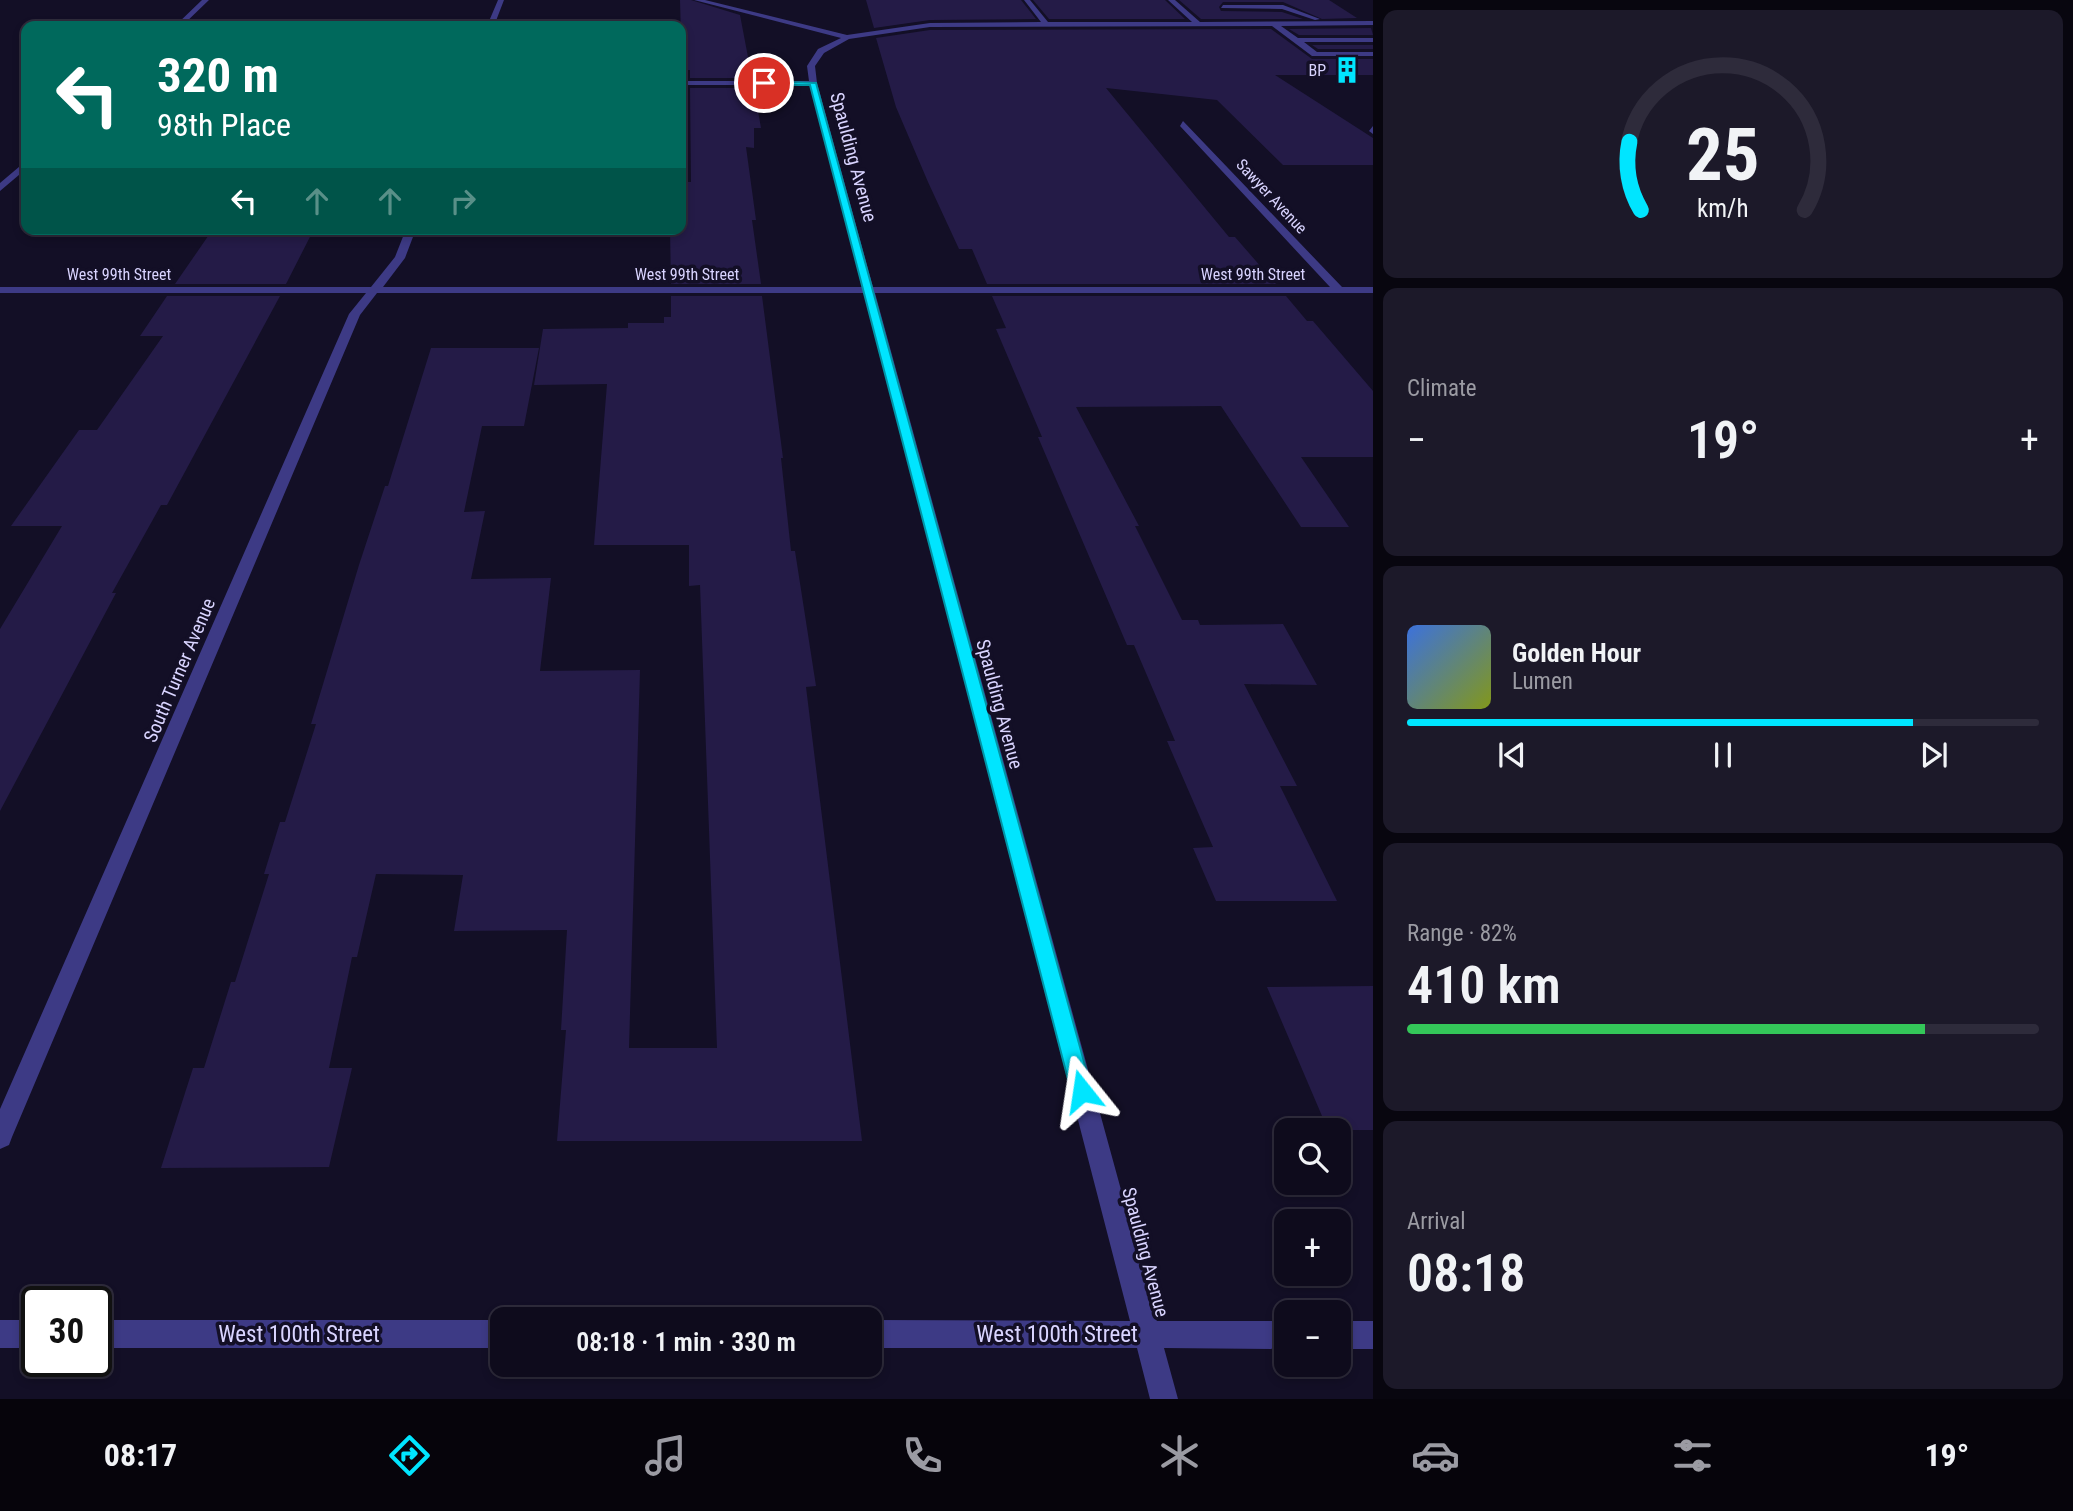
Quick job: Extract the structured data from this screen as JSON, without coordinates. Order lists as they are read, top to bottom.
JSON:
{
  "streets": {
    "street": [
      "Spaulding Avenue",
      "Sawyer Avenue",
      "West 99th Street",
      "South Turner Avenue",
      "West 100th Street"
    ]
  },
  "crossings": [
    ["Spaulding Avenue", "West 99th Street"],
    ["Spaulding Avenue", "West 100th Street"],
    ["Sawyer Avenue", "West 99th Street"],
    ["West 99th Street", "South Turner Avenue"]
  ],
  "places": {
    "building": ["BP"]
  },
  "page": {
    "turn": ["320 m", "98th Place"],
    "tile": [
      "Climate",
      ["Range · 82%", "410 km"],
      ["Arrival", "08:18"]
    ],
    "heat": ["−", "19°", "+"],
    "song": ["Golden Hour", "Lumen"],
    "map_buttons": ["+", "−"],
    "limit": "30",
    "trip": "08:18 · 1 min · 330 m",
    "tabs": ["08:17", "19°"],
    "gauge": ["25", "km/h"]
  }
}
